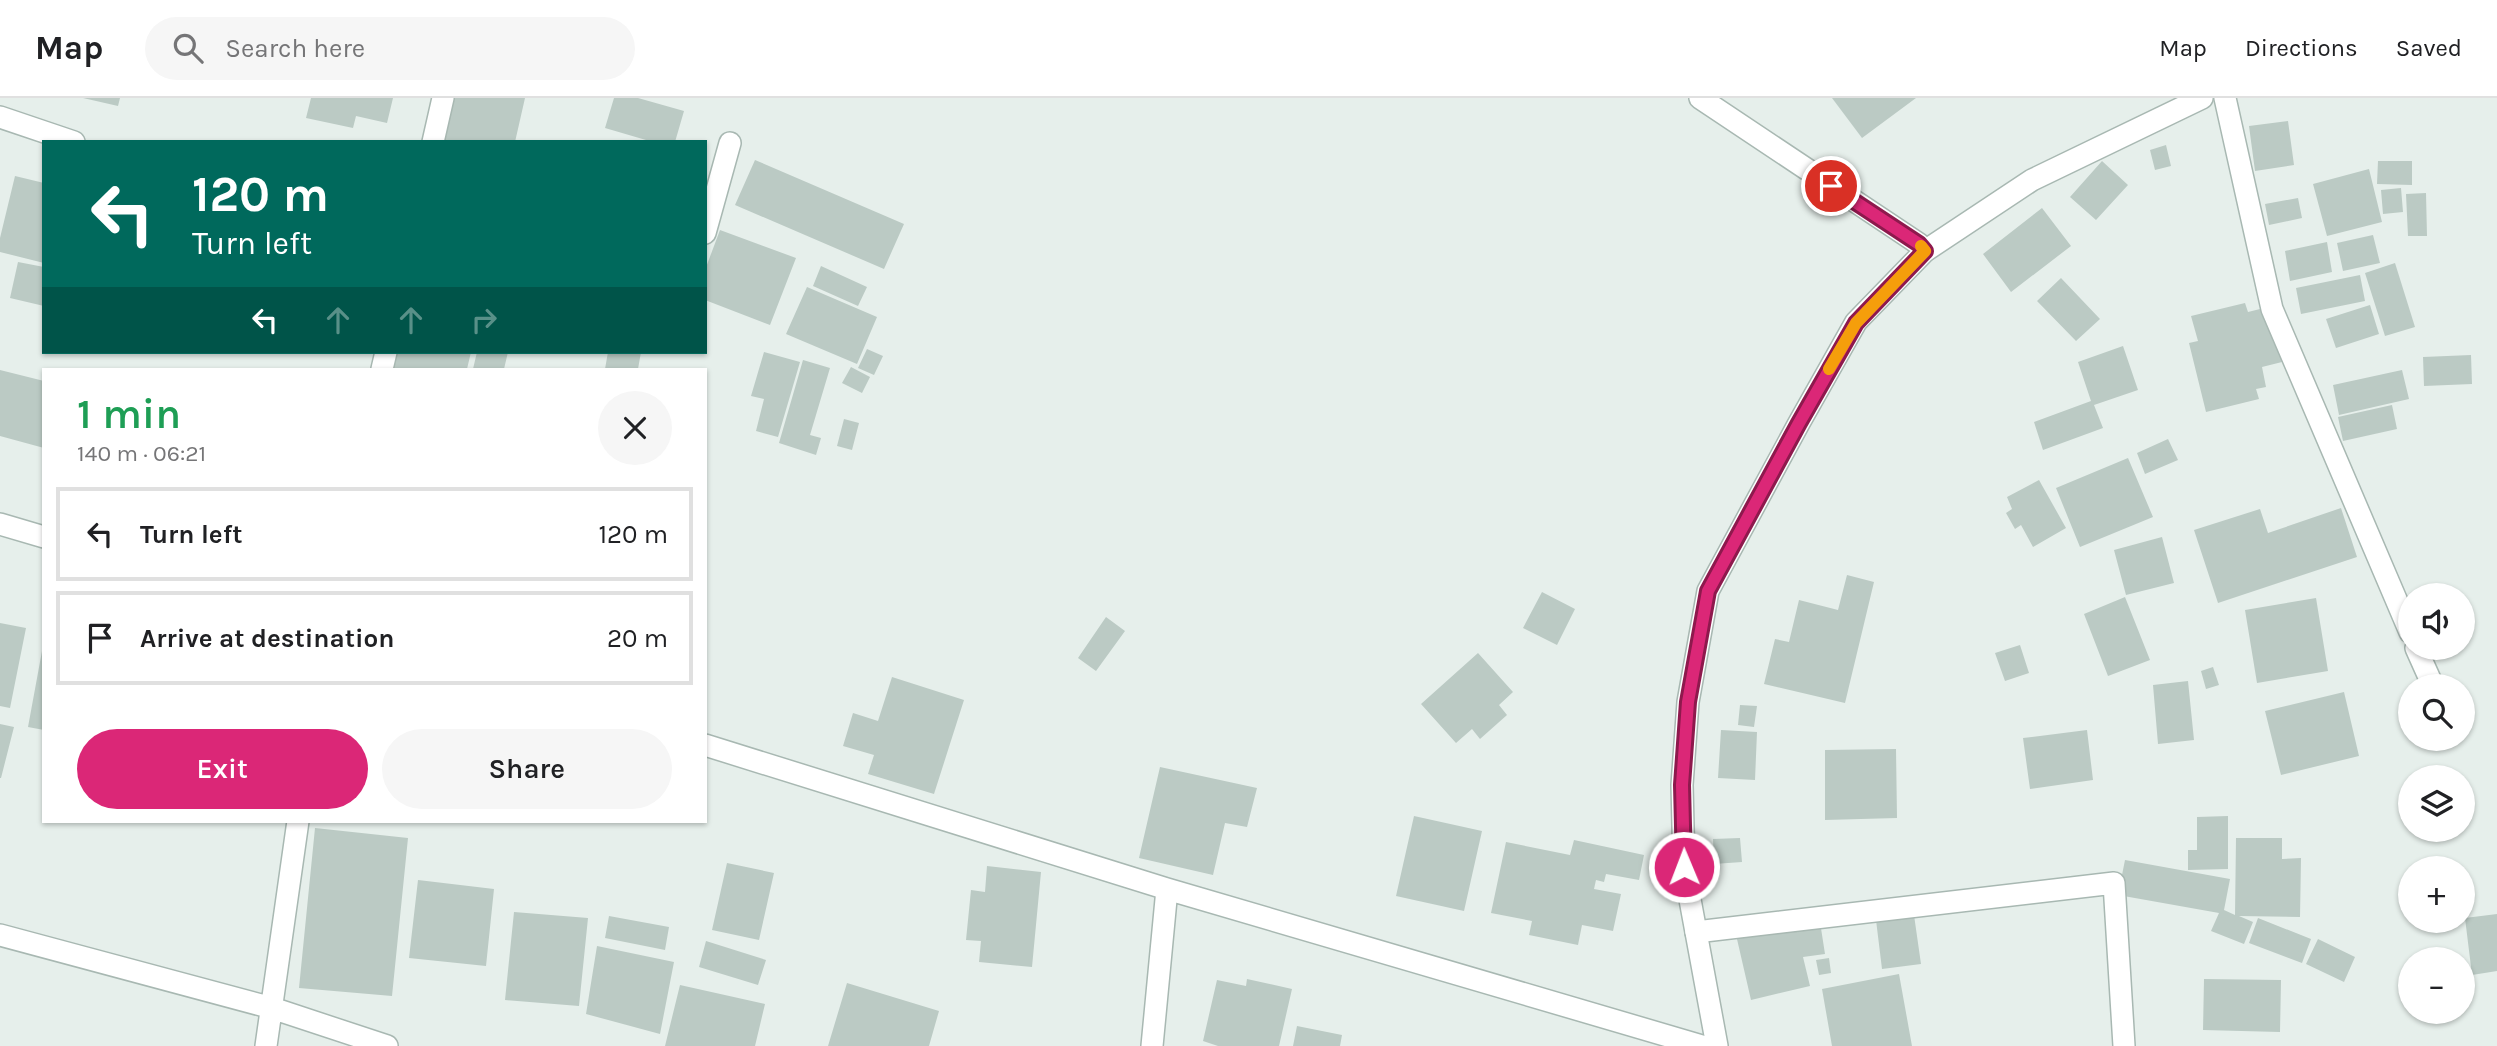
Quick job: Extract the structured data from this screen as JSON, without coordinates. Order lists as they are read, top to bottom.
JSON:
{
  "page": {
    "header": "Map",
    "search": "Search here",
    "nav": ["Map", "Directions", "Saved"],
    "turn": ["120 m", "Turn left"],
    "heading": ["1 min", "140 m · 06:21"],
    "list": [
      {
        "name": "Turn left",
        "value": "120 m"
      },
      {
        "name": "Arrive at destination",
        "value": "20 m"
      }
    ],
    "map_buttons": ["+", "−"],
    "buttons": ["Exit", "Share"]
  }
}
